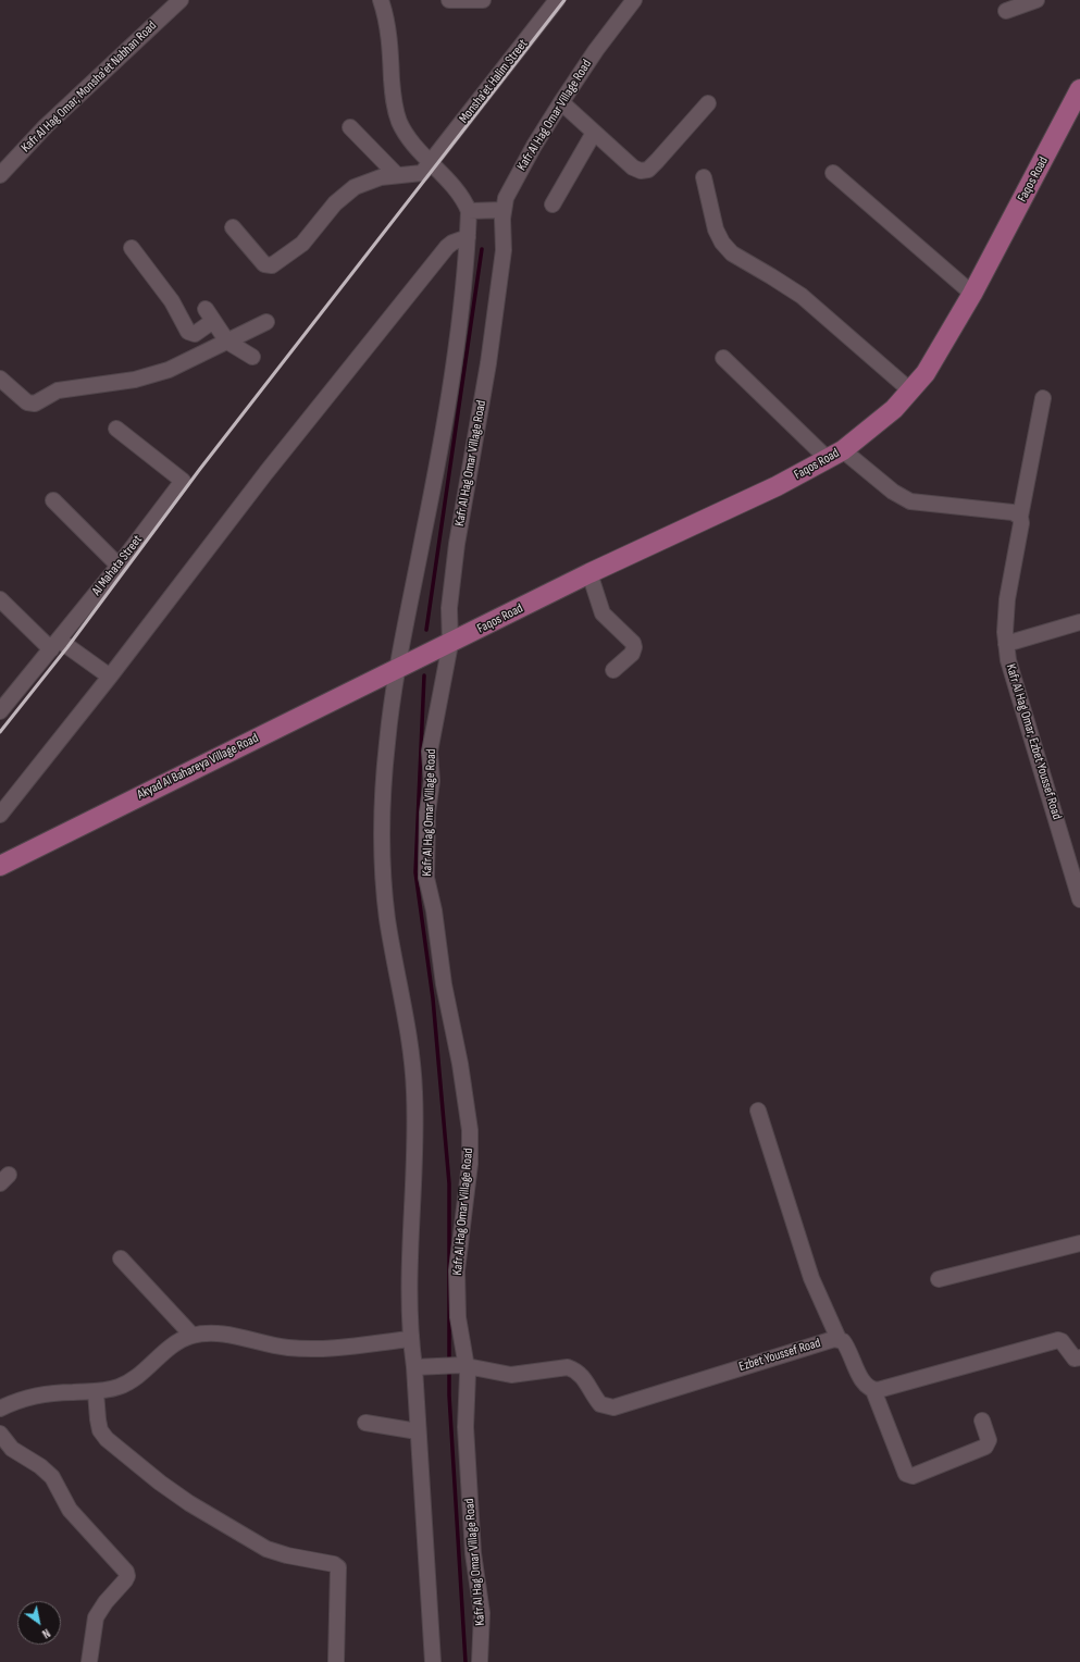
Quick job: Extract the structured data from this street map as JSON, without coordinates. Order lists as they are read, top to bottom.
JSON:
{
  "streets": {
    "main road": ["Faqos Road", "Akyad Al Bahareya Village Road"],
    "street": [
      "Monsha'et Halim Street",
      "Kafr Al Hag Omar, Monsha'et Nabhan Road",
      "Kafr Al Hag Omar Village Road",
      "Al Mahata Street",
      "Kafr Al Hag Omar, Ezbet Youssef Road",
      "Ezbet Youssef Road"
    ]
  },
  "crossings": [
    ["Kafr Al Hag Omar Village Road", "Faqos Road"],
    ["Kafr Al Hag Omar Village Road", "Ezbet Youssef Road"],
    ["Faqos Road", "Akyad Al Bahareya Village Road"]
  ],
  "north": "bottom right"
}
